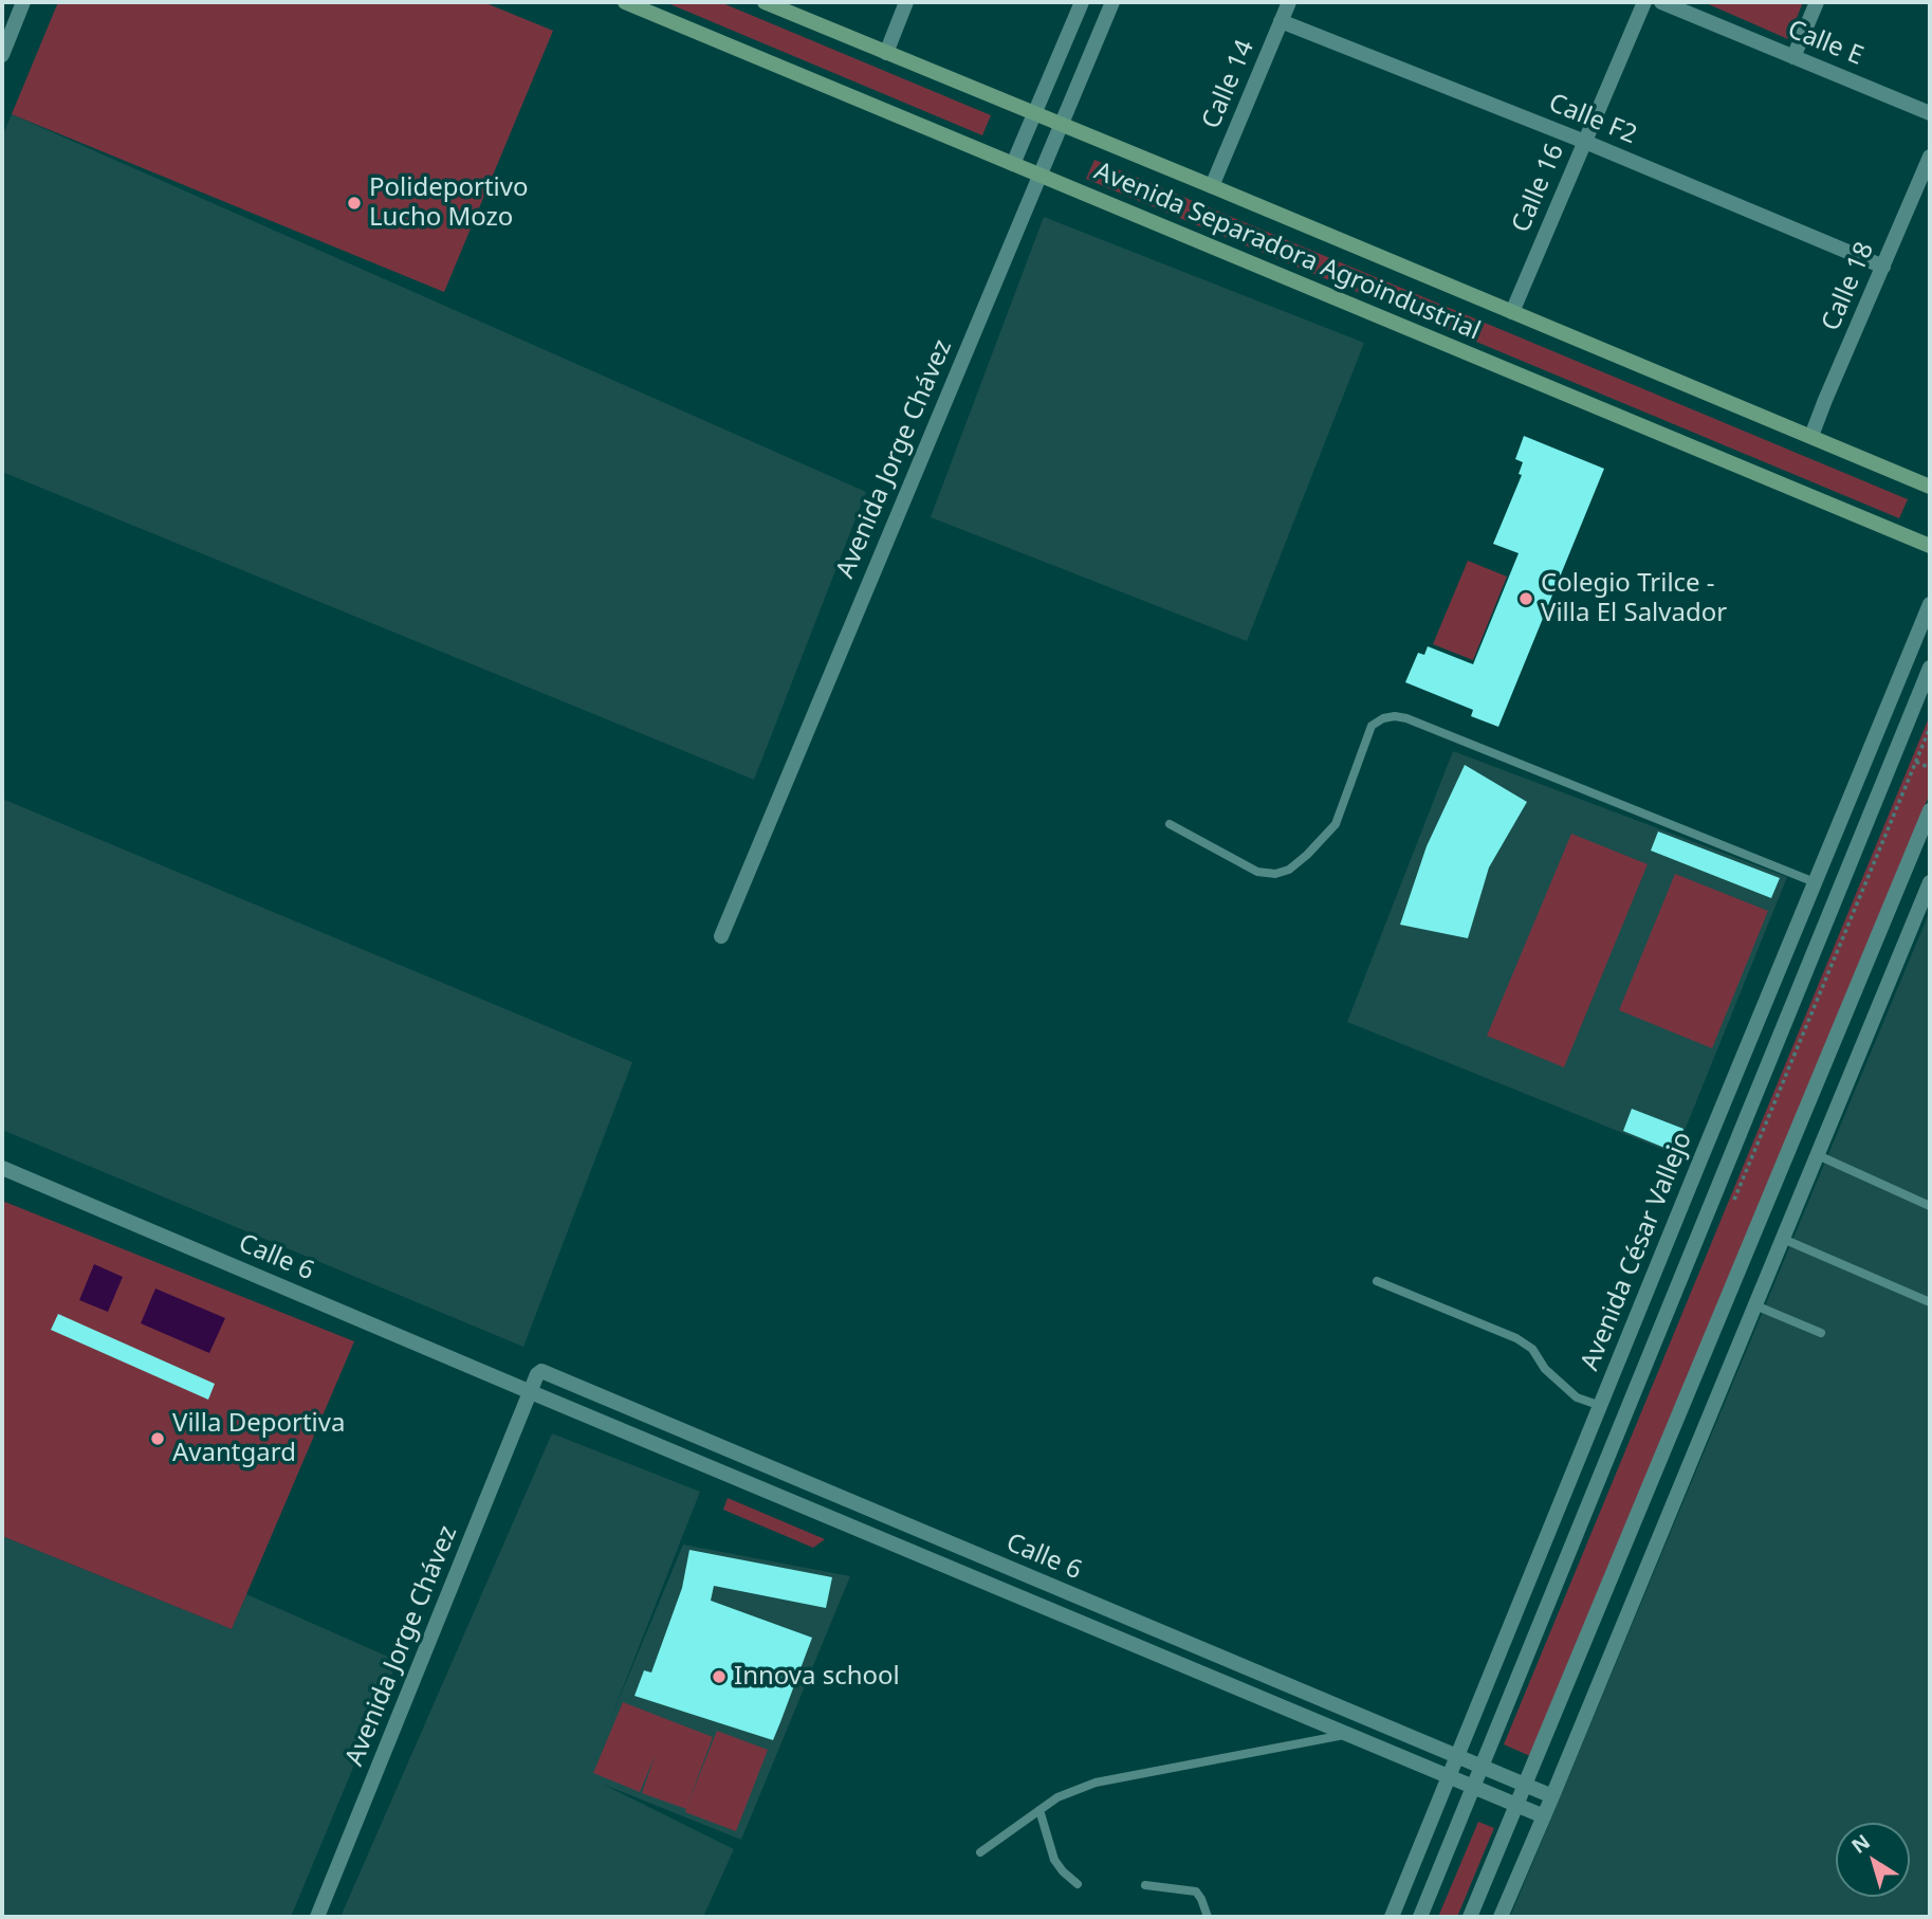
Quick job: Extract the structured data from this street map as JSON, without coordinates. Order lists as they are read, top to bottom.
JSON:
{
  "streets": {
    "street": [
      "Calle E",
      "Calle 14",
      "Calle F2",
      "Calle 16",
      "Avenida Separadora Agroindustrial",
      "Calle 18",
      "Avenida Jorge Chávez",
      "Avenida César Vallejo",
      "Calle 6"
    ]
  },
  "crossings": [
    ["Calle 14", "Calle F2"],
    ["Calle 14", "Avenida Separadora Agroindustrial"],
    ["Calle F2", "Calle 16"],
    ["Calle F2", "Calle 18"],
    ["Calle 16", "Avenida Separadora Agroindustrial"],
    ["Avenida Separadora Agroindustrial", "Calle 18"],
    ["Avenida Separadora Agroindustrial", "Avenida Jorge Chávez"],
    ["Avenida Jorge Chávez", "Calle 6"],
    ["Avenida César Vallejo", "Calle 6"]
  ],
  "places": [
    "Polideportivo Lucho Mozo",
    "Colegio Trilce - Villa El Salvador",
    "Villa Deportiva Avantgard",
    "Innova school"
  ],
  "north": "top left"
}
